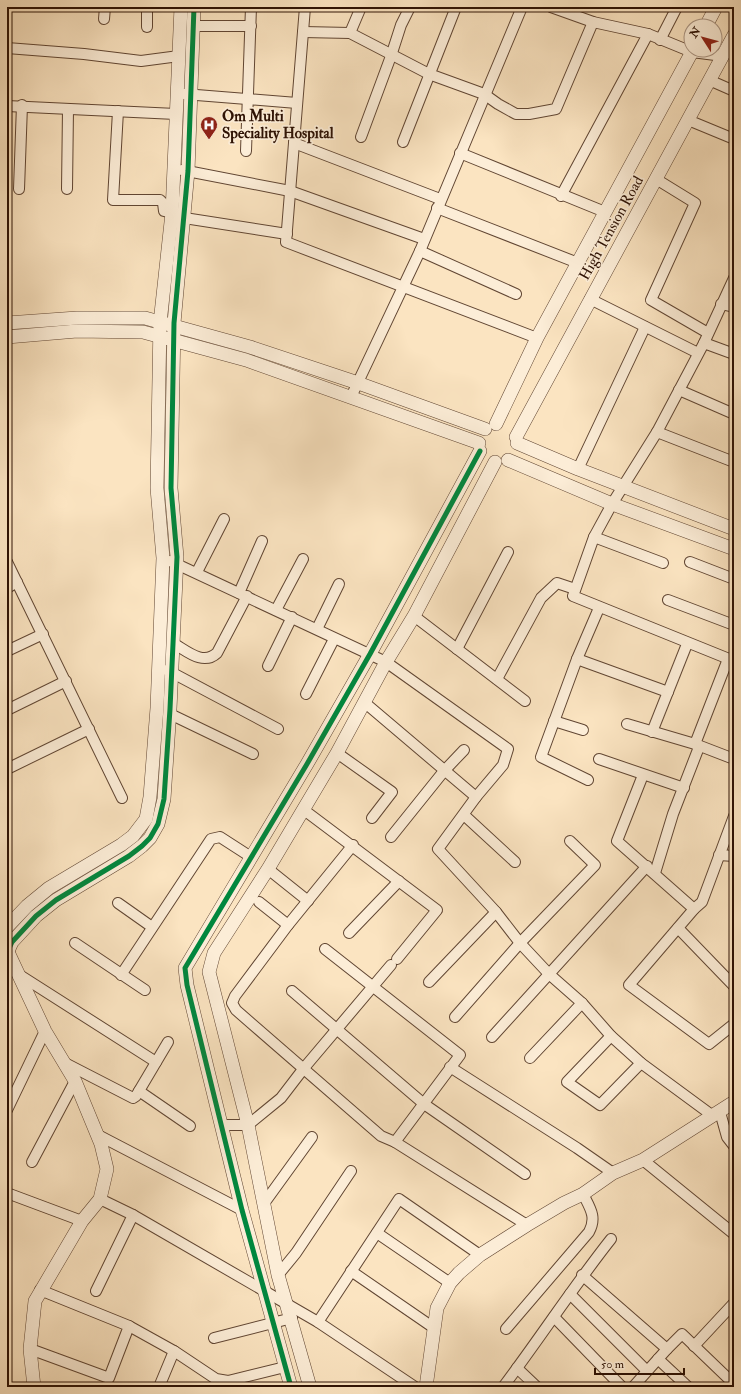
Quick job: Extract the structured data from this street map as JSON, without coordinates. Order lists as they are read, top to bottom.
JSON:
{
  "streets": {
    "street": ["High Tension Road"]
  },
  "places": {
    "hospital": ["Om Multi Speciality Hospital"]
  },
  "scale_bar": "50 m",
  "north": "top left"
}
